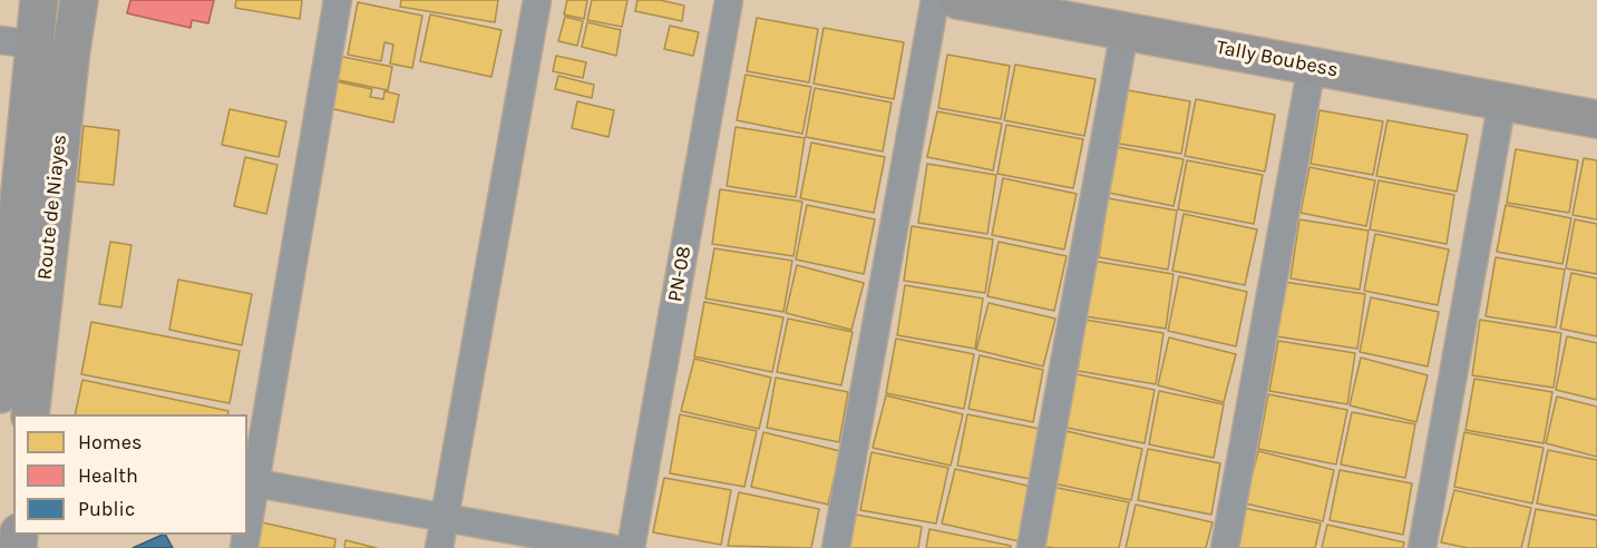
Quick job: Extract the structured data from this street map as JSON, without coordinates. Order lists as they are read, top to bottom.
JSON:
{
  "streets": {
    "main road": ["Tally Boubess", "Route de Niayes"],
    "street": ["PN-08"]
  },
  "legend": ["Homes", "Health", "Public"]
}
